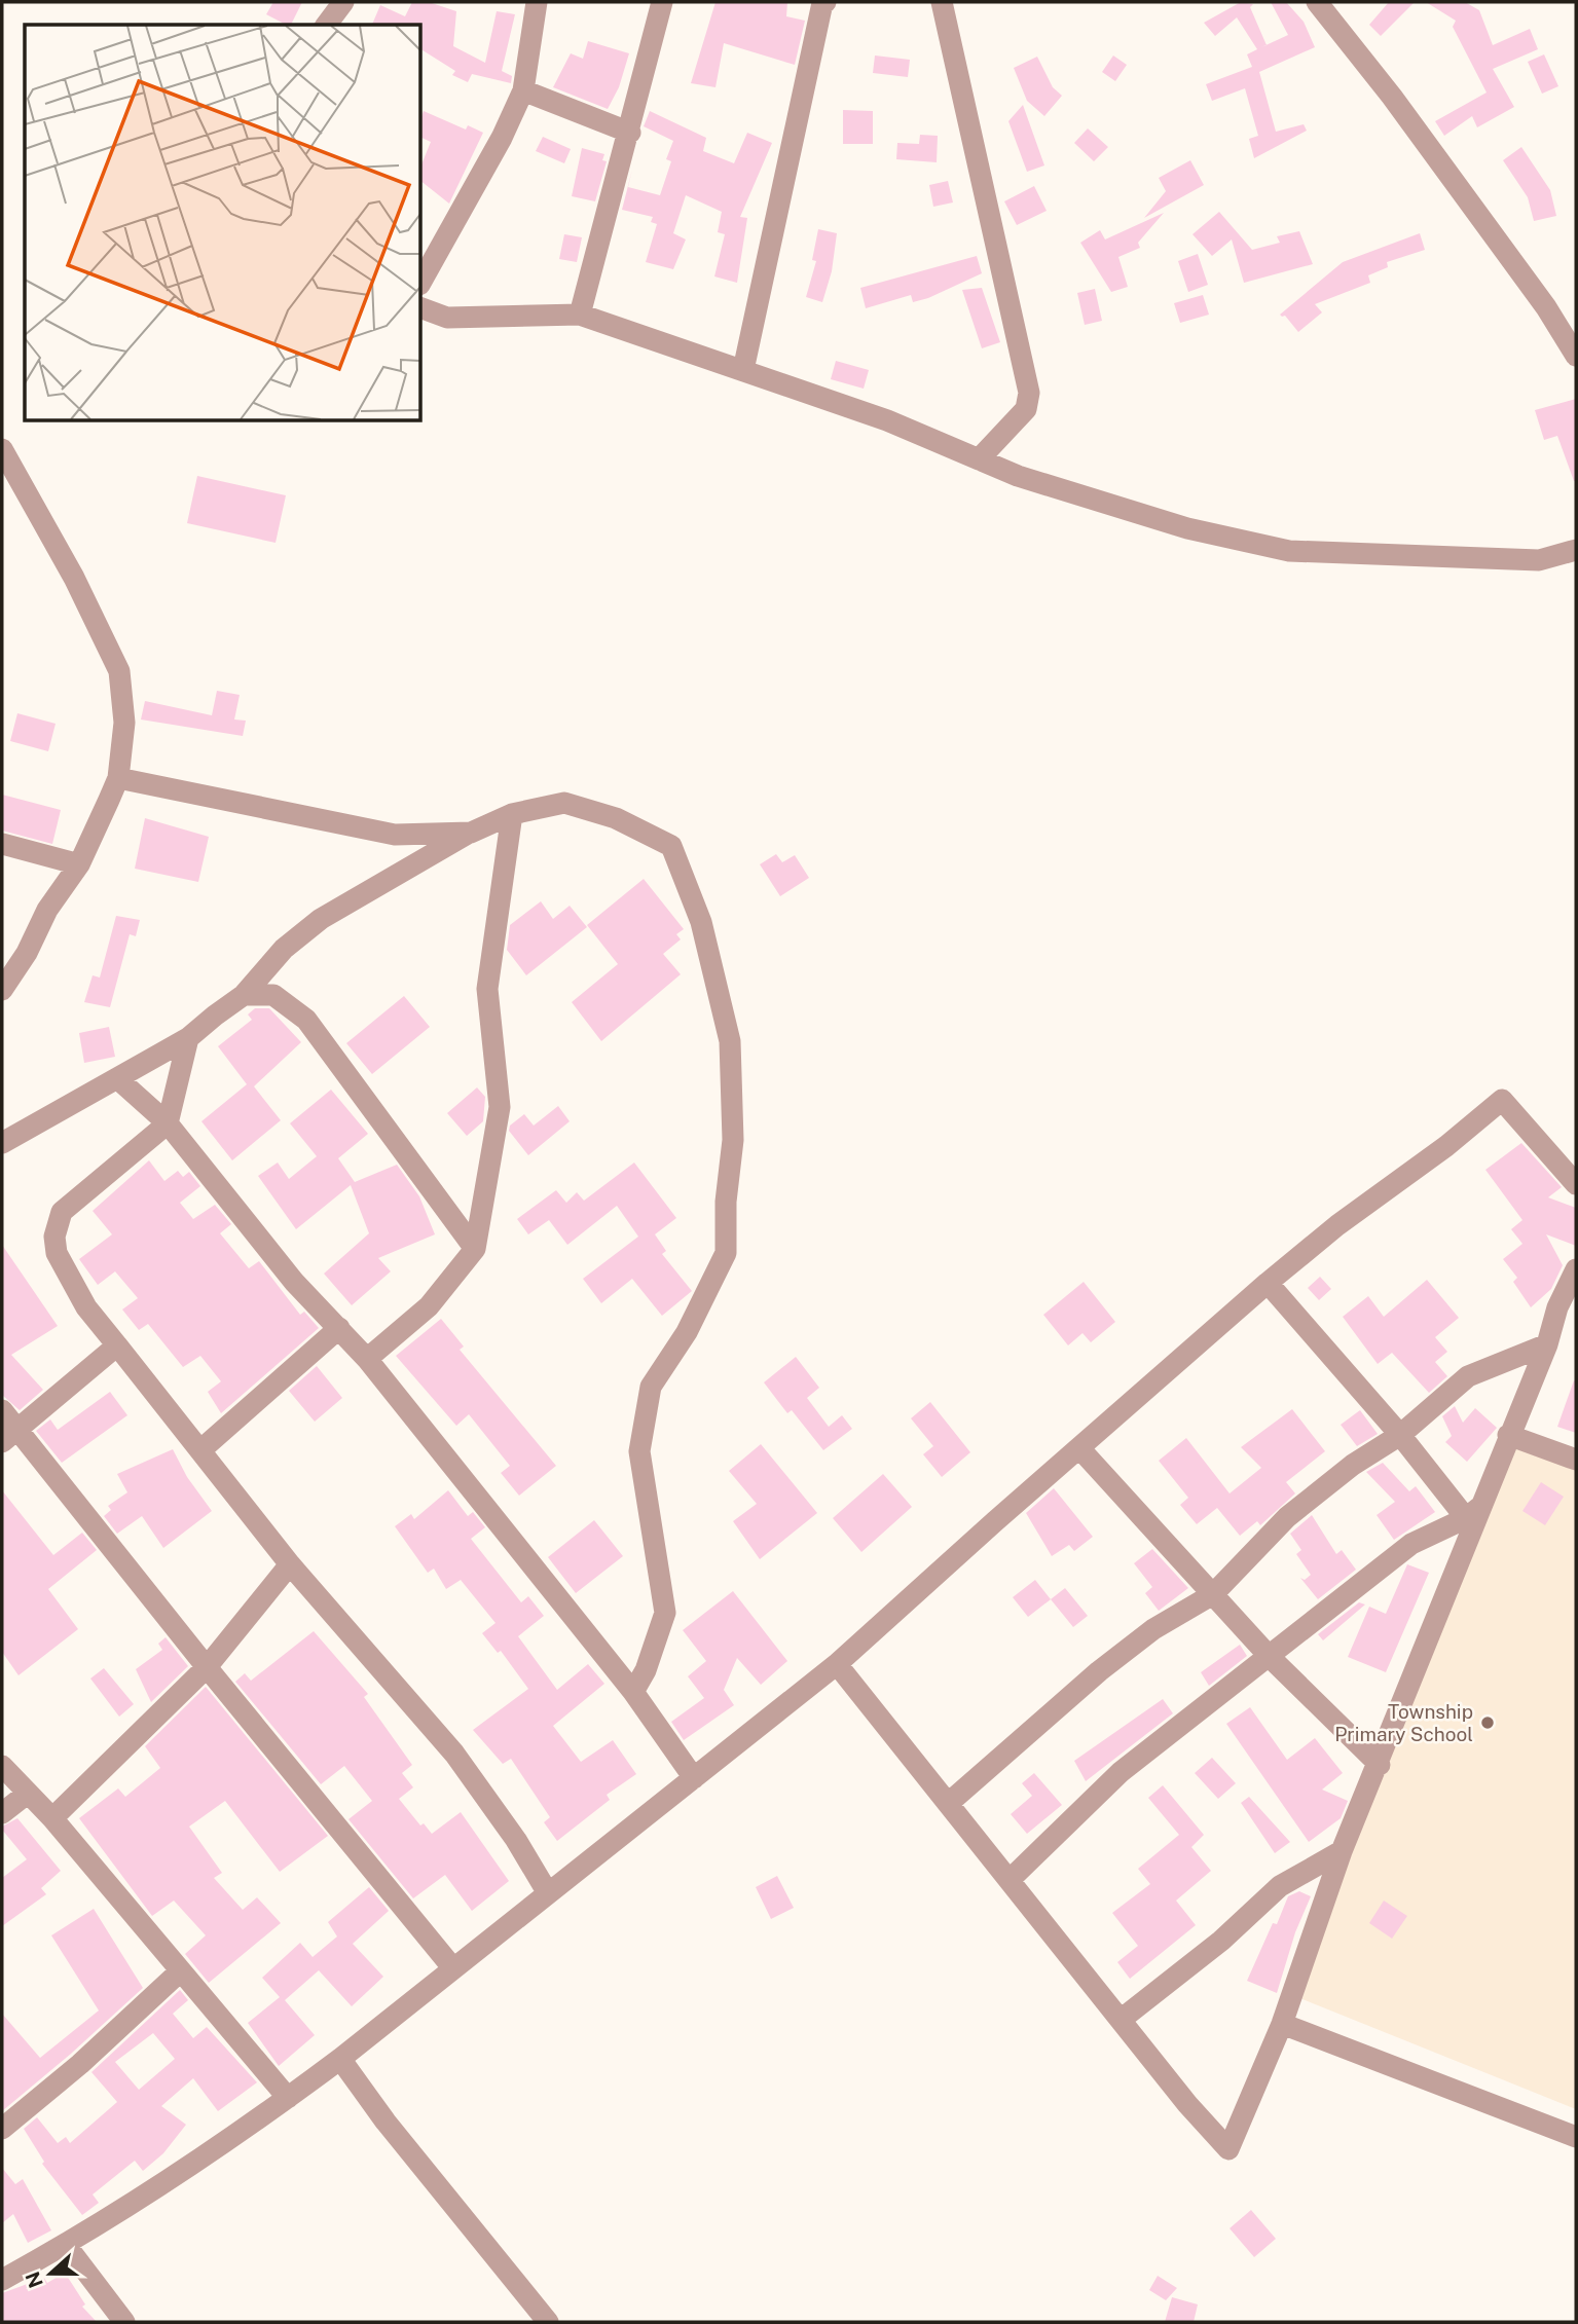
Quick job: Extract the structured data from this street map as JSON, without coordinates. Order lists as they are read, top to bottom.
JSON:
{
  "places": ["Township Primary School"],
  "north": "left"
}
